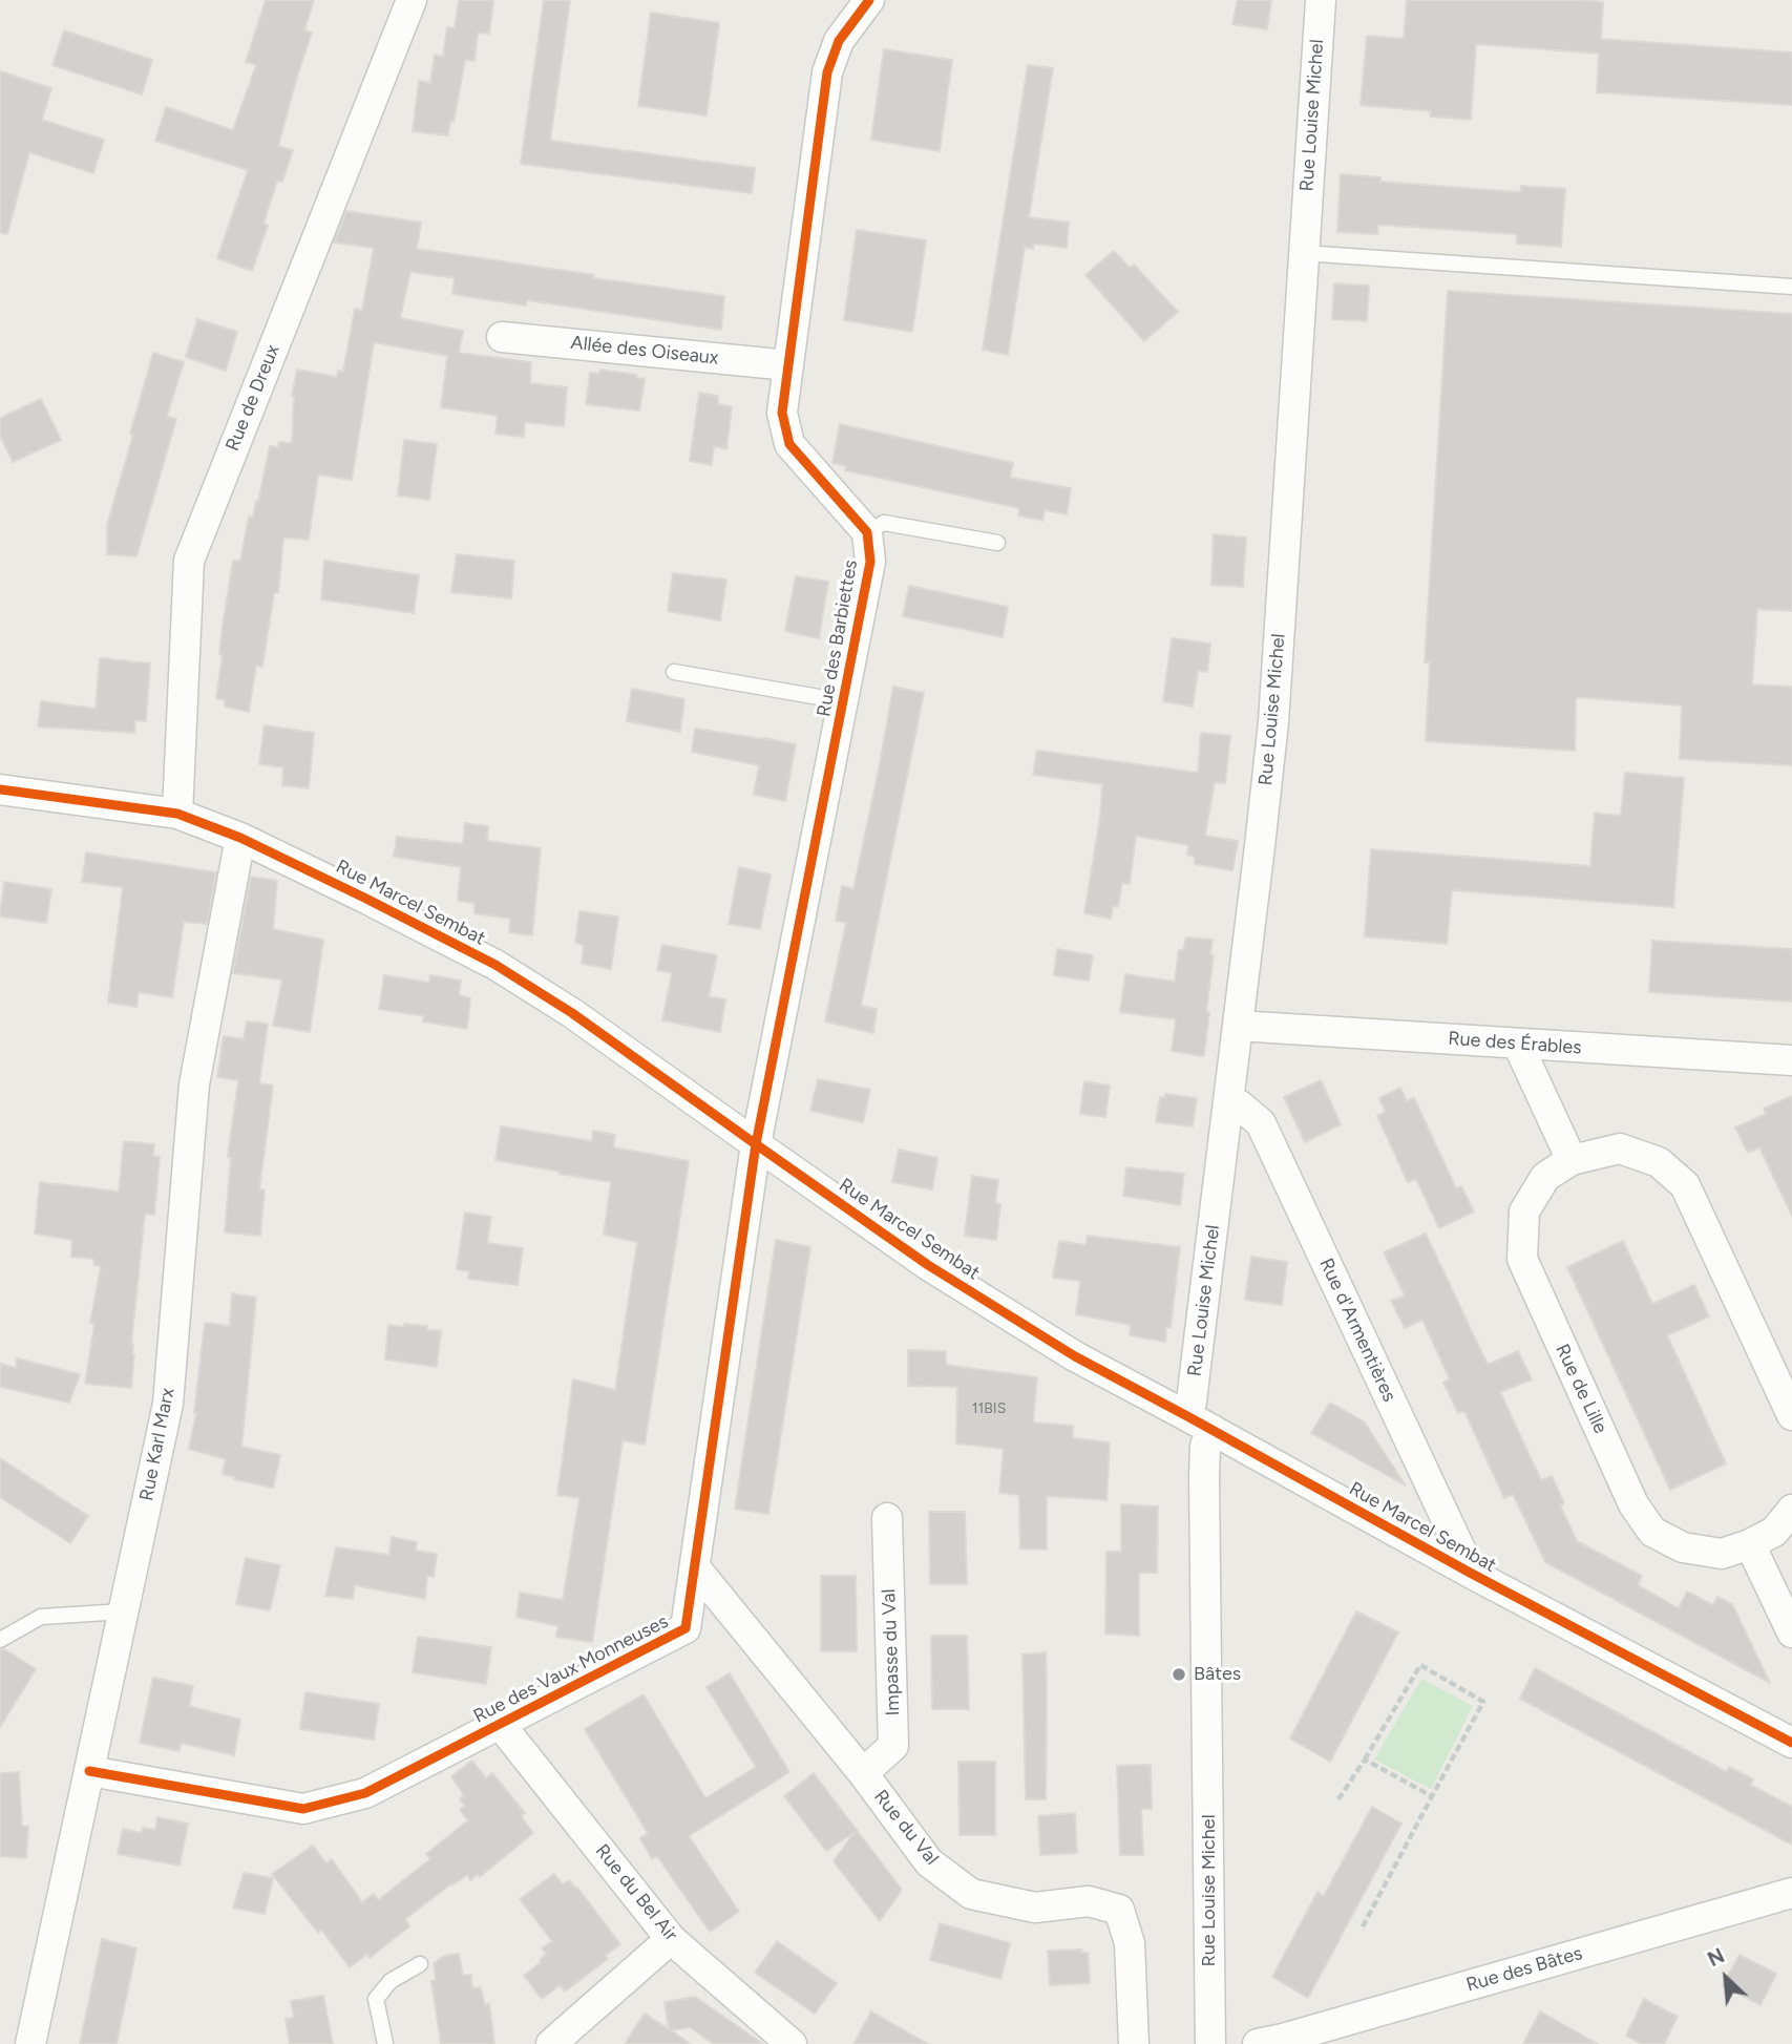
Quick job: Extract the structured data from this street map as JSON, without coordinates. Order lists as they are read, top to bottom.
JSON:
{
  "streets": {
    "street": [
      "Rue Louise Michel",
      "Allée des Oiseaux",
      "Rue de Dreux",
      "Rue des Barbiettes",
      "Rue Marcel Sembat",
      "Rue des Érables",
      "Rue d'Armentières",
      "Rue de Lille",
      "Rue Karl Marx",
      "Impasse du Val",
      "Rue des Vaux Monneuses",
      "Rue du Val",
      "Rue du Bel Air",
      "Rue des Bâtes"
    ]
  },
  "crossings": [
    ["Rue Louise Michel", "Rue Marcel Sembat"],
    ["Rue Louise Michel", "Rue des Érables"],
    ["Rue Louise Michel", "Rue d'Armentières"],
    ["Rue de Dreux", "Rue Marcel Sembat"],
    ["Rue des Barbiettes", "Rue Marcel Sembat"],
    ["Rue des Barbiettes", "Rue des Vaux Monneuses"],
    ["Rue Marcel Sembat", "Rue d'Armentières"],
    ["Rue Marcel Sembat", "Rue Karl Marx"],
    ["Rue Marcel Sembat", "Rue des Vaux Monneuses"],
    ["Rue Karl Marx", "Rue des Vaux Monneuses"],
    ["Impasse du Val", "Rue du Val"],
    ["Rue des Vaux Monneuses", "Rue du Val"],
    ["Rue des Vaux Monneuses", "Rue du Bel Air"]
  ],
  "places": ["Bâtes"],
  "house_numbers": ["11BIS"],
  "north": "top left"
}
